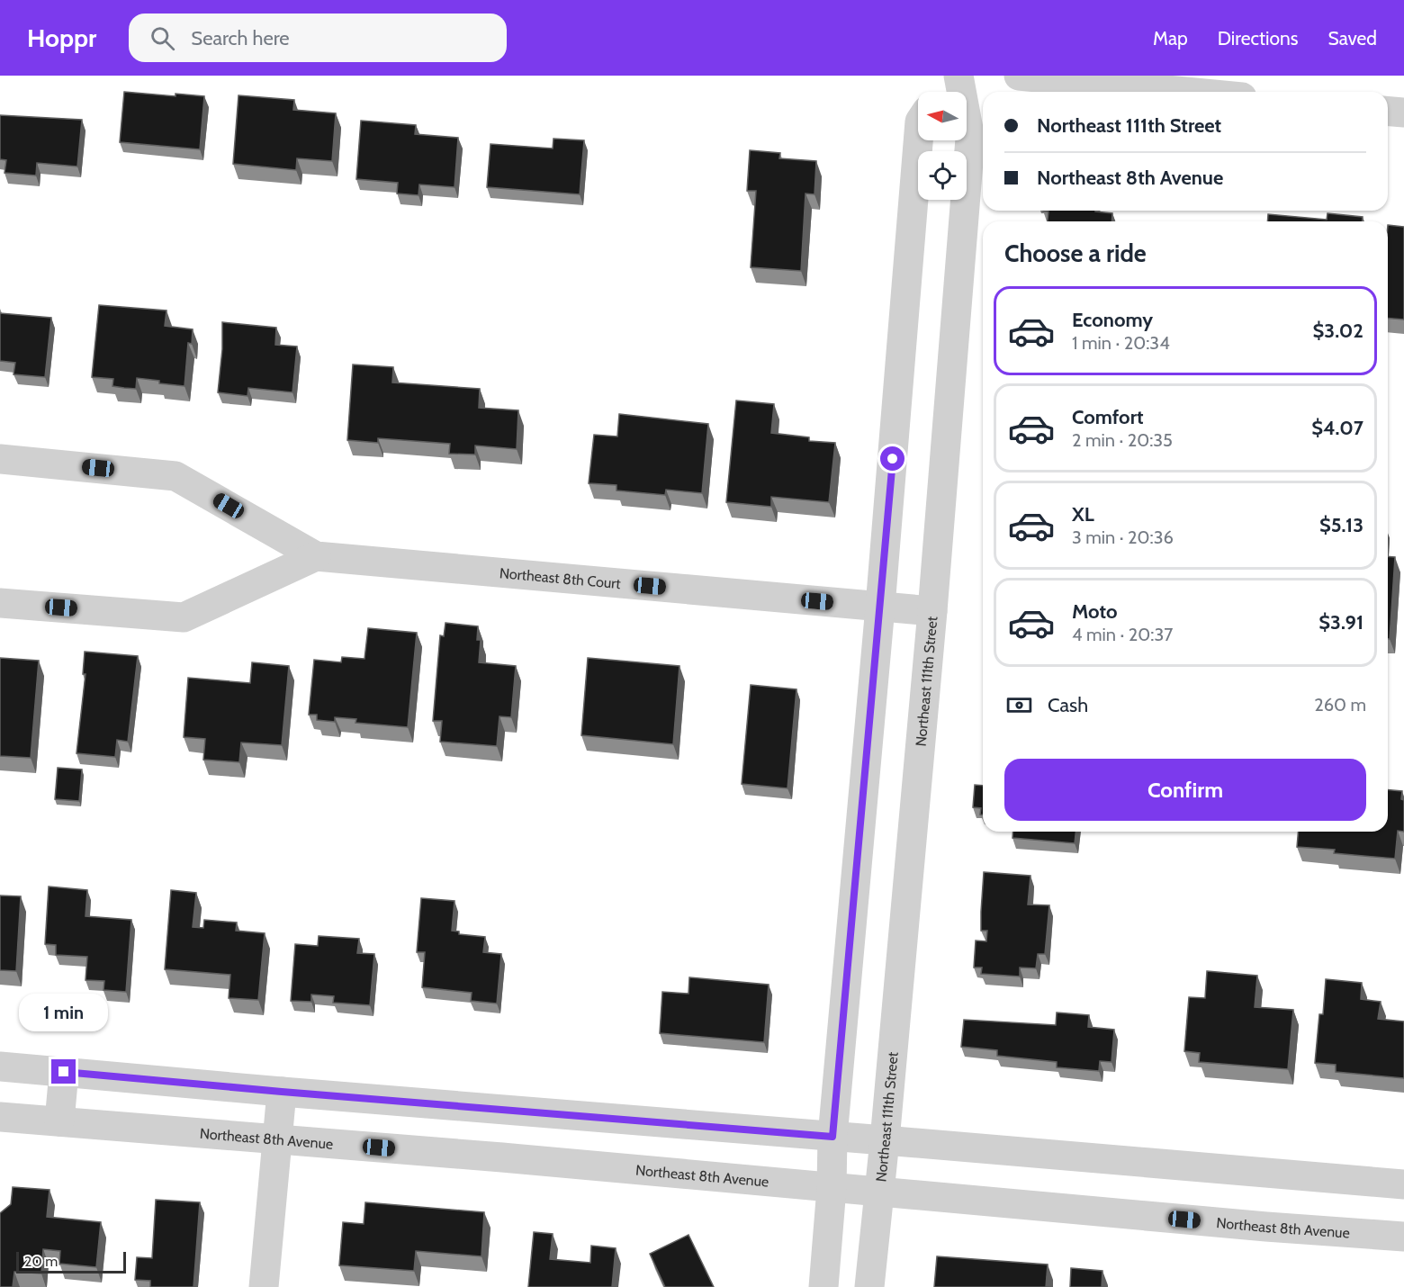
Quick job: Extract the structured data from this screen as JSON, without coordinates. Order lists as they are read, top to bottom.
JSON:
{
  "streets": {
    "street": ["Northeast 8th Court", "Northeast 111th Street", "Northeast 8th Avenue"]
  },
  "crossings": [
    ["Northeast 8th Court", "Northeast 111th Street"],
    ["Northeast 111th Street", "Northeast 8th Avenue"]
  ],
  "scale_bar": "20 m",
  "north": "left",
  "page": {
    "header": "Hoppr",
    "search": "Search here",
    "nav": ["Map", "Directions", "Saved"],
    "banner": ["Northeast 111th Street", "Northeast 8th Avenue"],
    "heading": "Choose a ride",
    "list": [
      {
        "name": "Economy",
        "note": "1 min · 20:34",
        "value": "$3.02"
      },
      {
        "name": "Comfort",
        "note": "2 min · 20:35",
        "value": "$4.07"
      },
      {
        "name": "XL",
        "note": "3 min · 20:36",
        "value": "$5.13"
      },
      {
        "name": "Moto",
        "note": "4 min · 20:37",
        "value": "$3.91"
      }
    ],
    "pay": ["Cash", "260 m"],
    "buttons": "Confirm",
    "bubble": "1 min",
    "scale": "20 m"
  }
}
